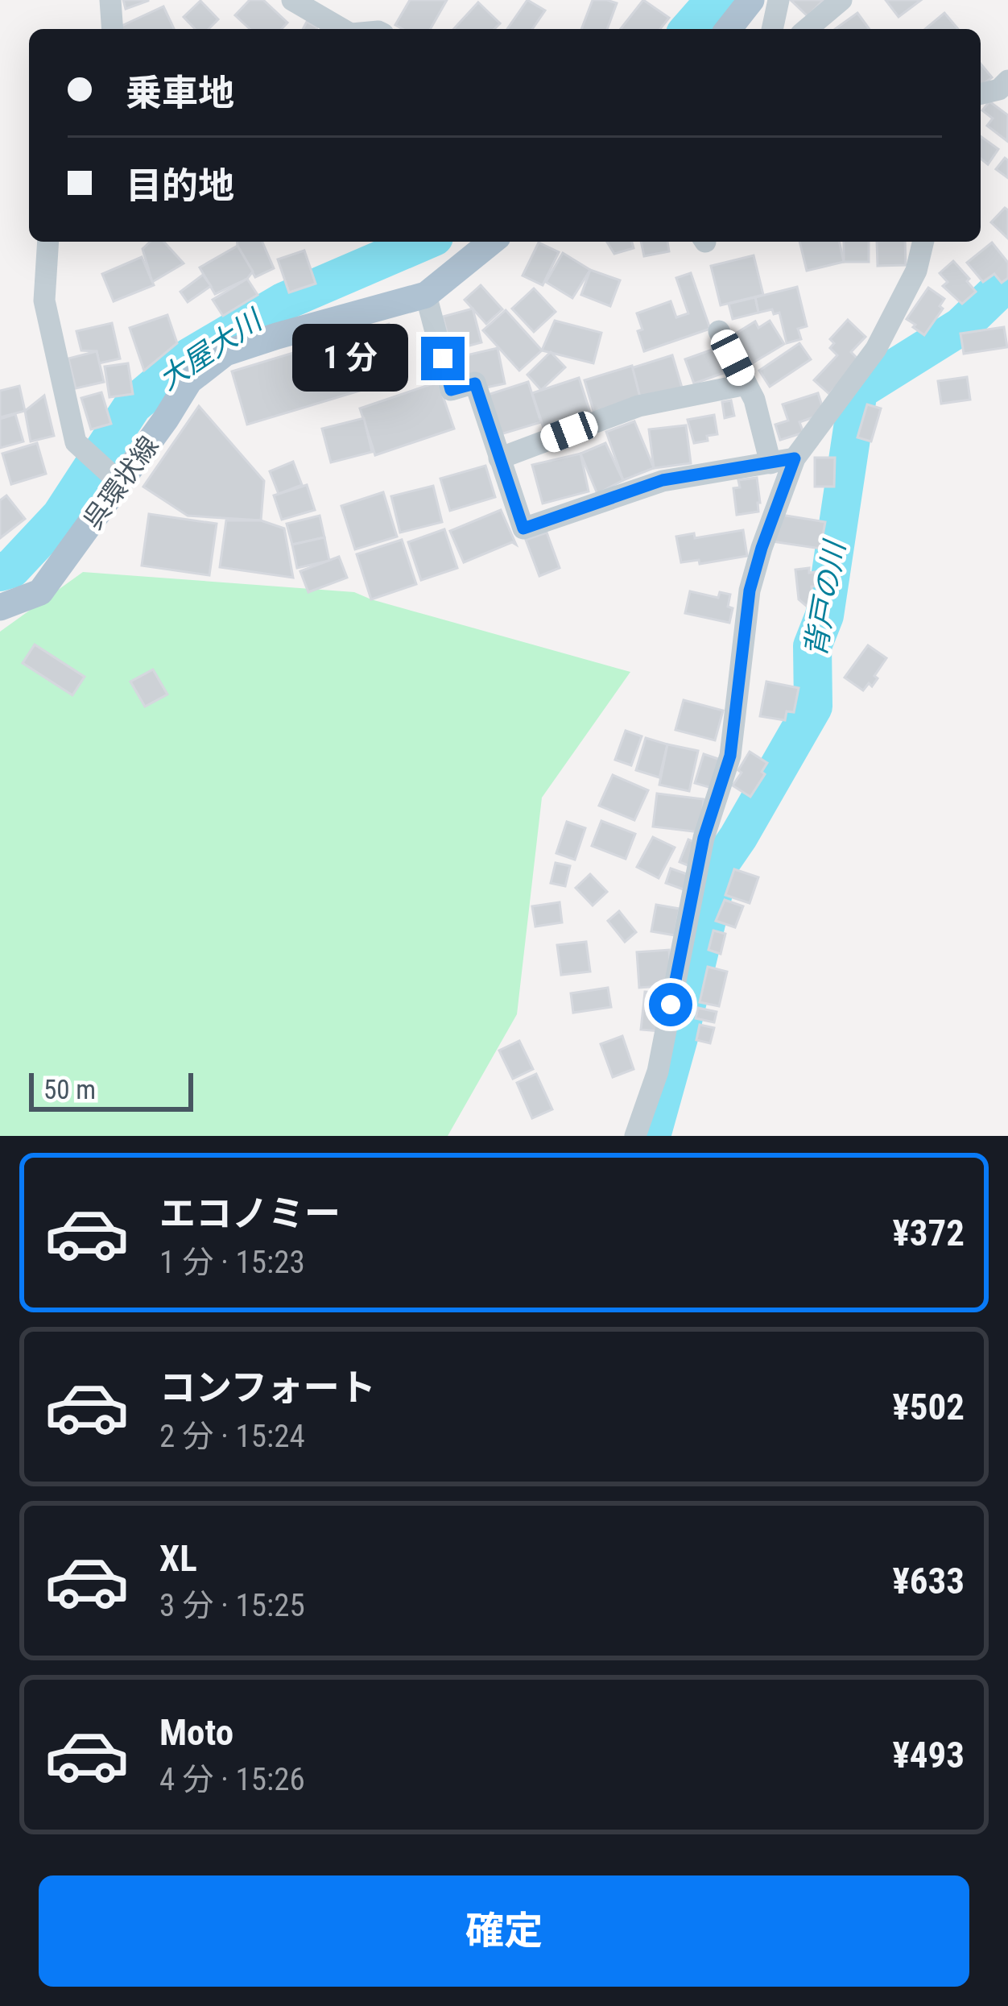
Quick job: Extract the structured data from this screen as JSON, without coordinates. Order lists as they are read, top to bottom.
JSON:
{
  "streets": {
    "main road": ["呉環状線"]
  },
  "water": ["大屋大川", "背戸の川"],
  "scale_bar": "50 m",
  "page": {
    "banner": ["乗車地", "目的地"],
    "bubble": "1 分",
    "scale": "50 m",
    "list": [
      {
        "name": "エコノミー",
        "note": "1 分 · 15:23",
        "value": "¥372"
      },
      {
        "name": "コンフォート",
        "note": "2 分 · 15:24",
        "value": "¥502"
      },
      {
        "name": "XL",
        "note": "3 分 · 15:25",
        "value": "¥633"
      },
      {
        "name": "Moto",
        "note": "4 分 · 15:26",
        "value": "¥493"
      }
    ],
    "buttons": "確定"
  }
}
